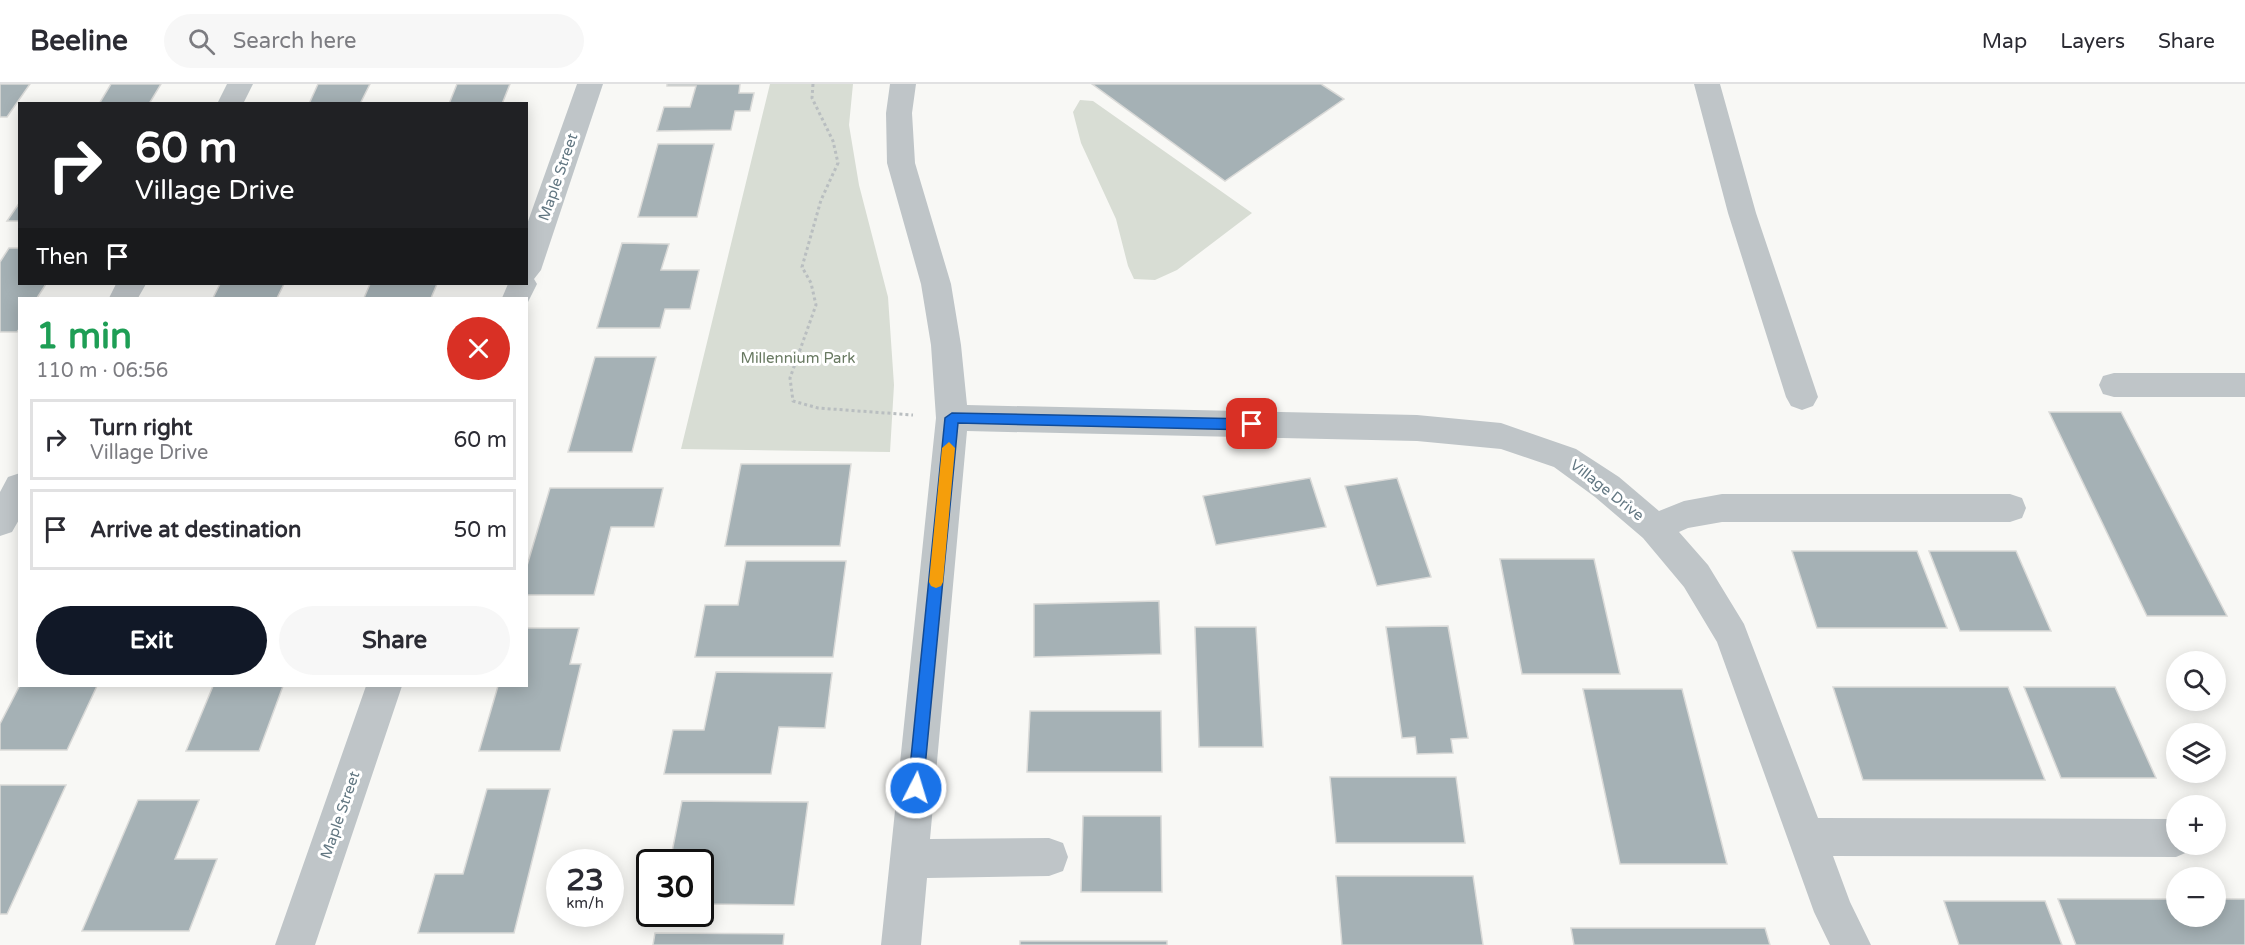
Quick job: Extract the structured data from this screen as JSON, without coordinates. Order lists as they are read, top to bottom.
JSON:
{
  "streets": {
    "street": ["Maple Street", "Village Drive"]
  },
  "parks": ["Millennium Park"],
  "page": {
    "header": "Beeline",
    "search": "Search here",
    "nav": ["Map", "Layers", "Share"],
    "turn": ["60 m", "Village Drive"],
    "then": "Then",
    "heading": ["1 min", "110 m · 06:56"],
    "list": [
      {
        "name": "Turn right",
        "note": "Village Drive",
        "value": "60 m"
      },
      {
        "name": "Arrive at destination",
        "value": "50 m"
      }
    ],
    "buttons": ["Exit", "Share"],
    "map_buttons": ["+", "−"],
    "speed": "23 km/h",
    "limit": "30"
  }
}
